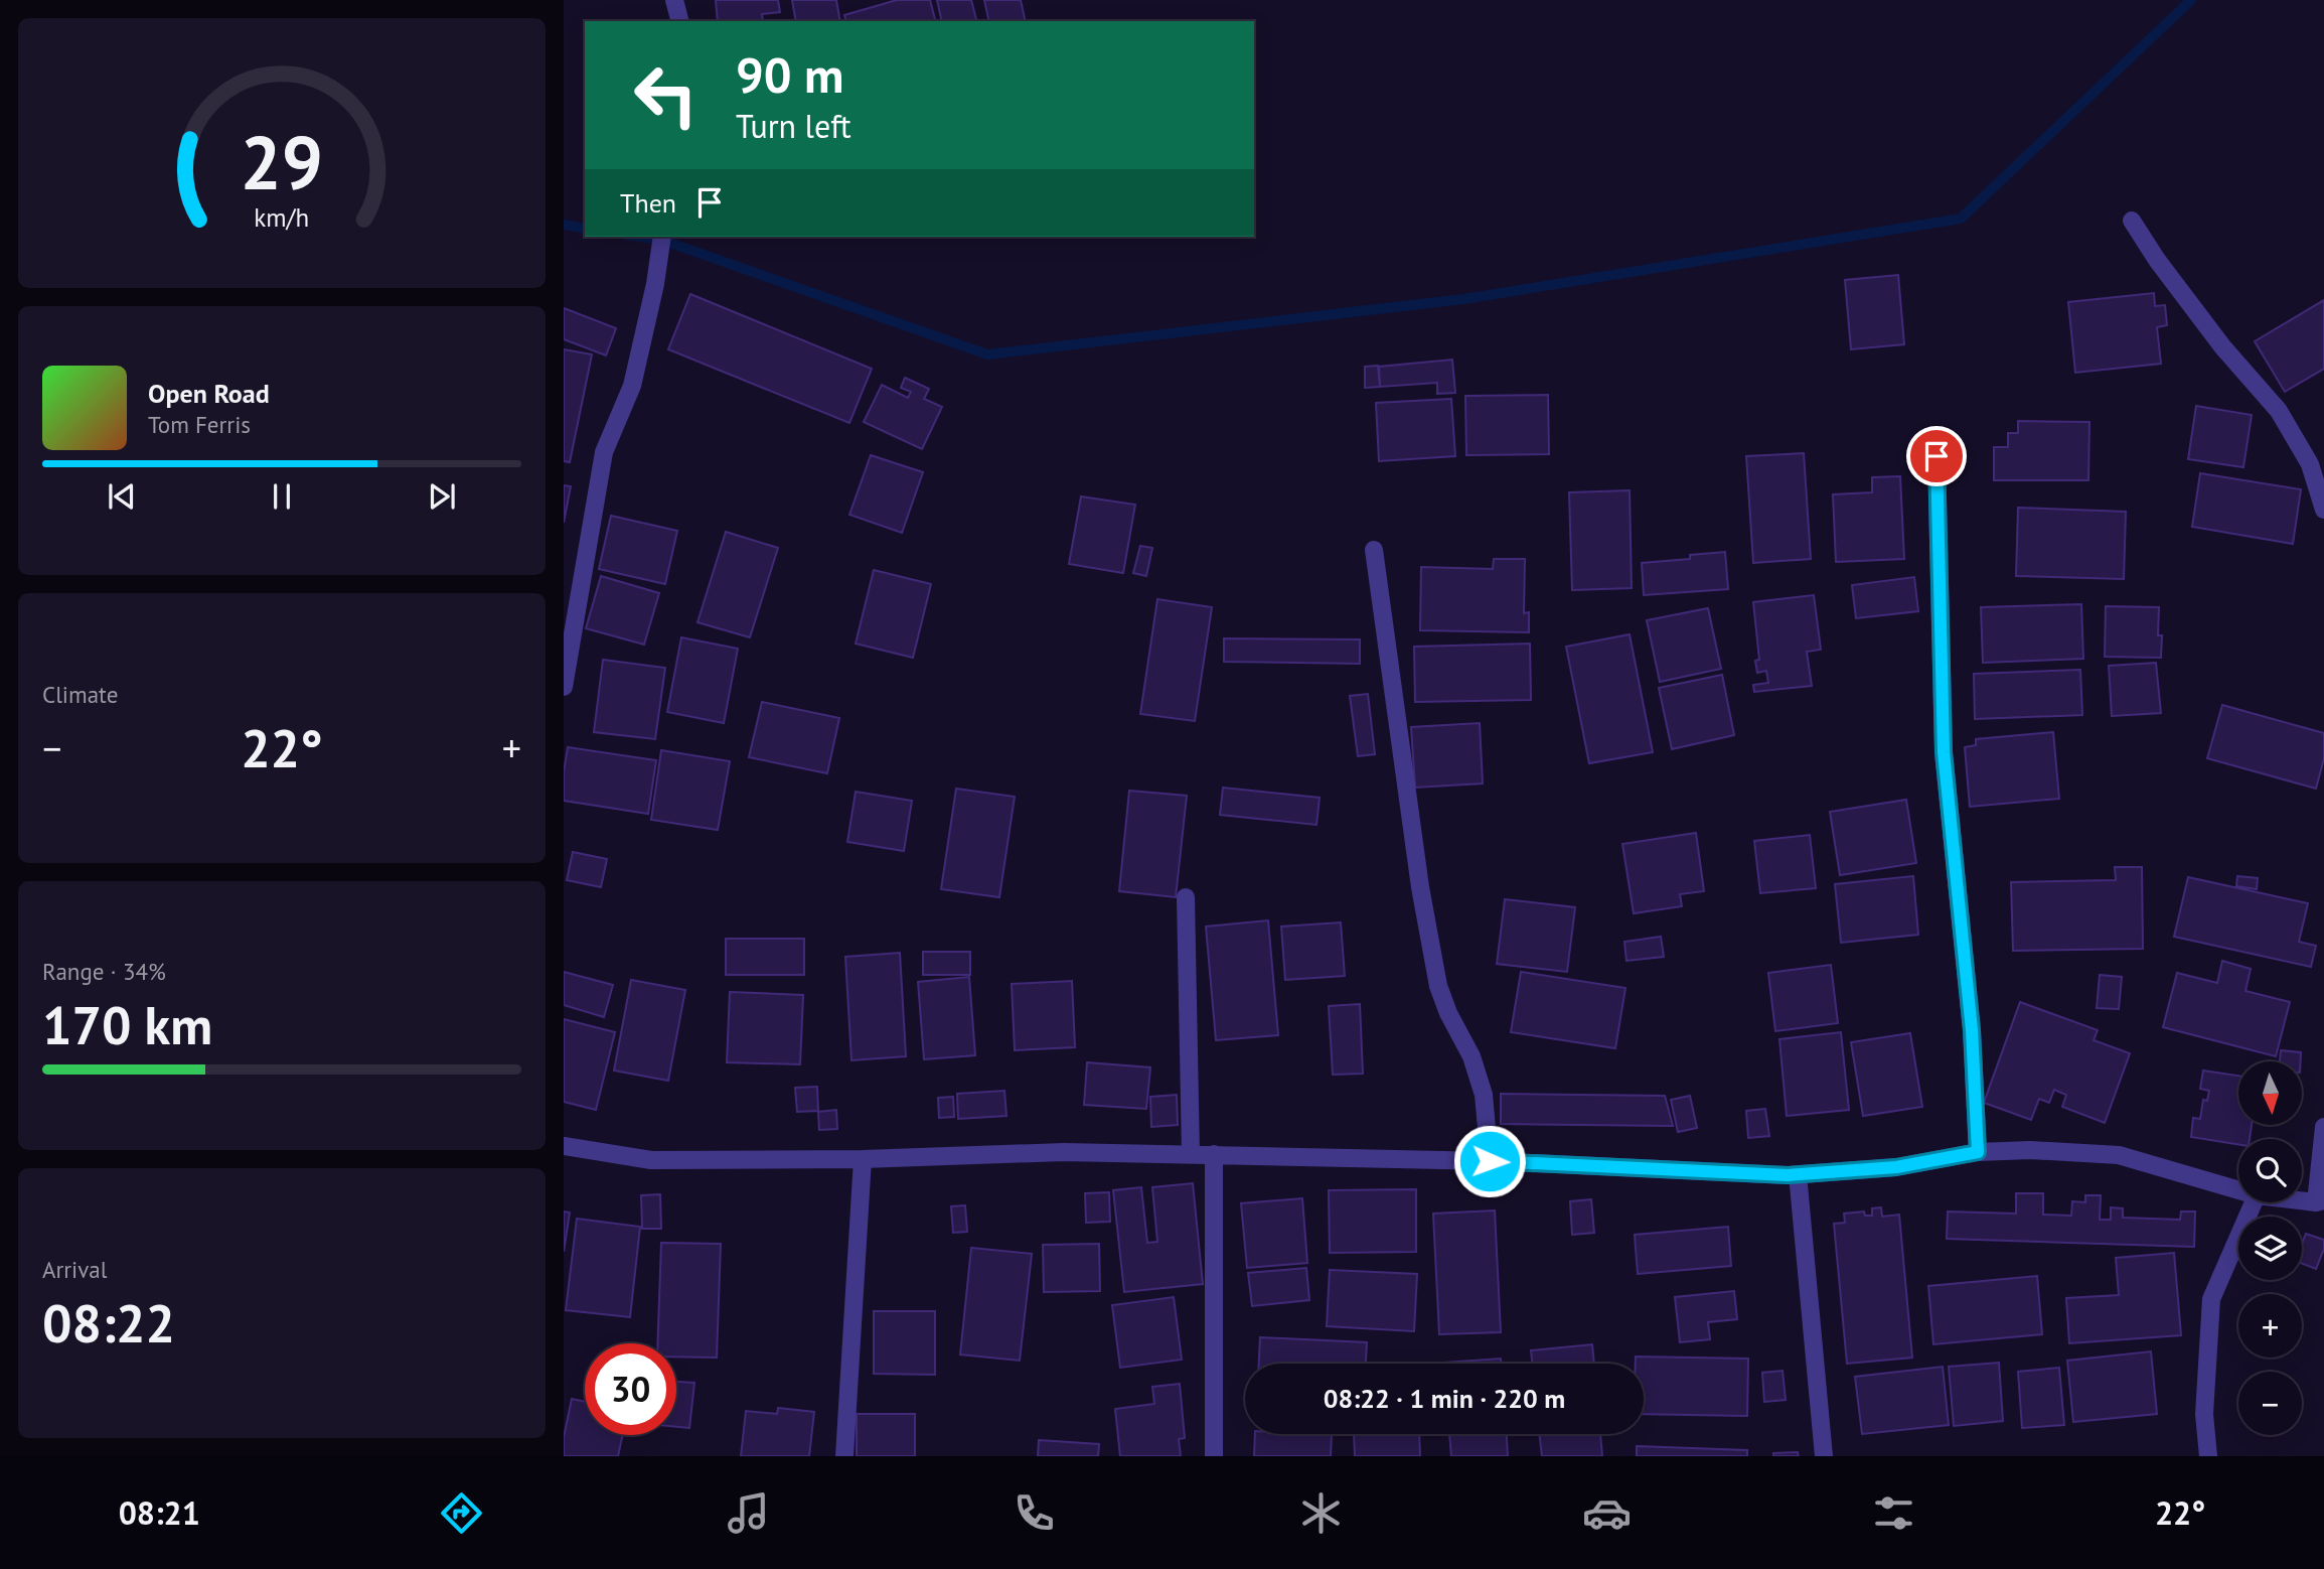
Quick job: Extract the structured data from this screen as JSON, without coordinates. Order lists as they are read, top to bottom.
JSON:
{
  "north": "bottom",
  "page": {
    "turn": ["90 m", "Turn left"],
    "then": "Then",
    "song": ["Open Road", "Tom Ferris"],
    "tile": [
      "Climate",
      ["Range · 34%", "170 km"],
      ["Arrival", "08:22"]
    ],
    "heat": ["−", "22°", "+"],
    "map_buttons": ["+", "−"],
    "limit": "30",
    "trip": "08:22 · 1 min · 220 m",
    "tabs": ["08:21", "22°"],
    "gauge": ["29", "km/h"]
  }
}
